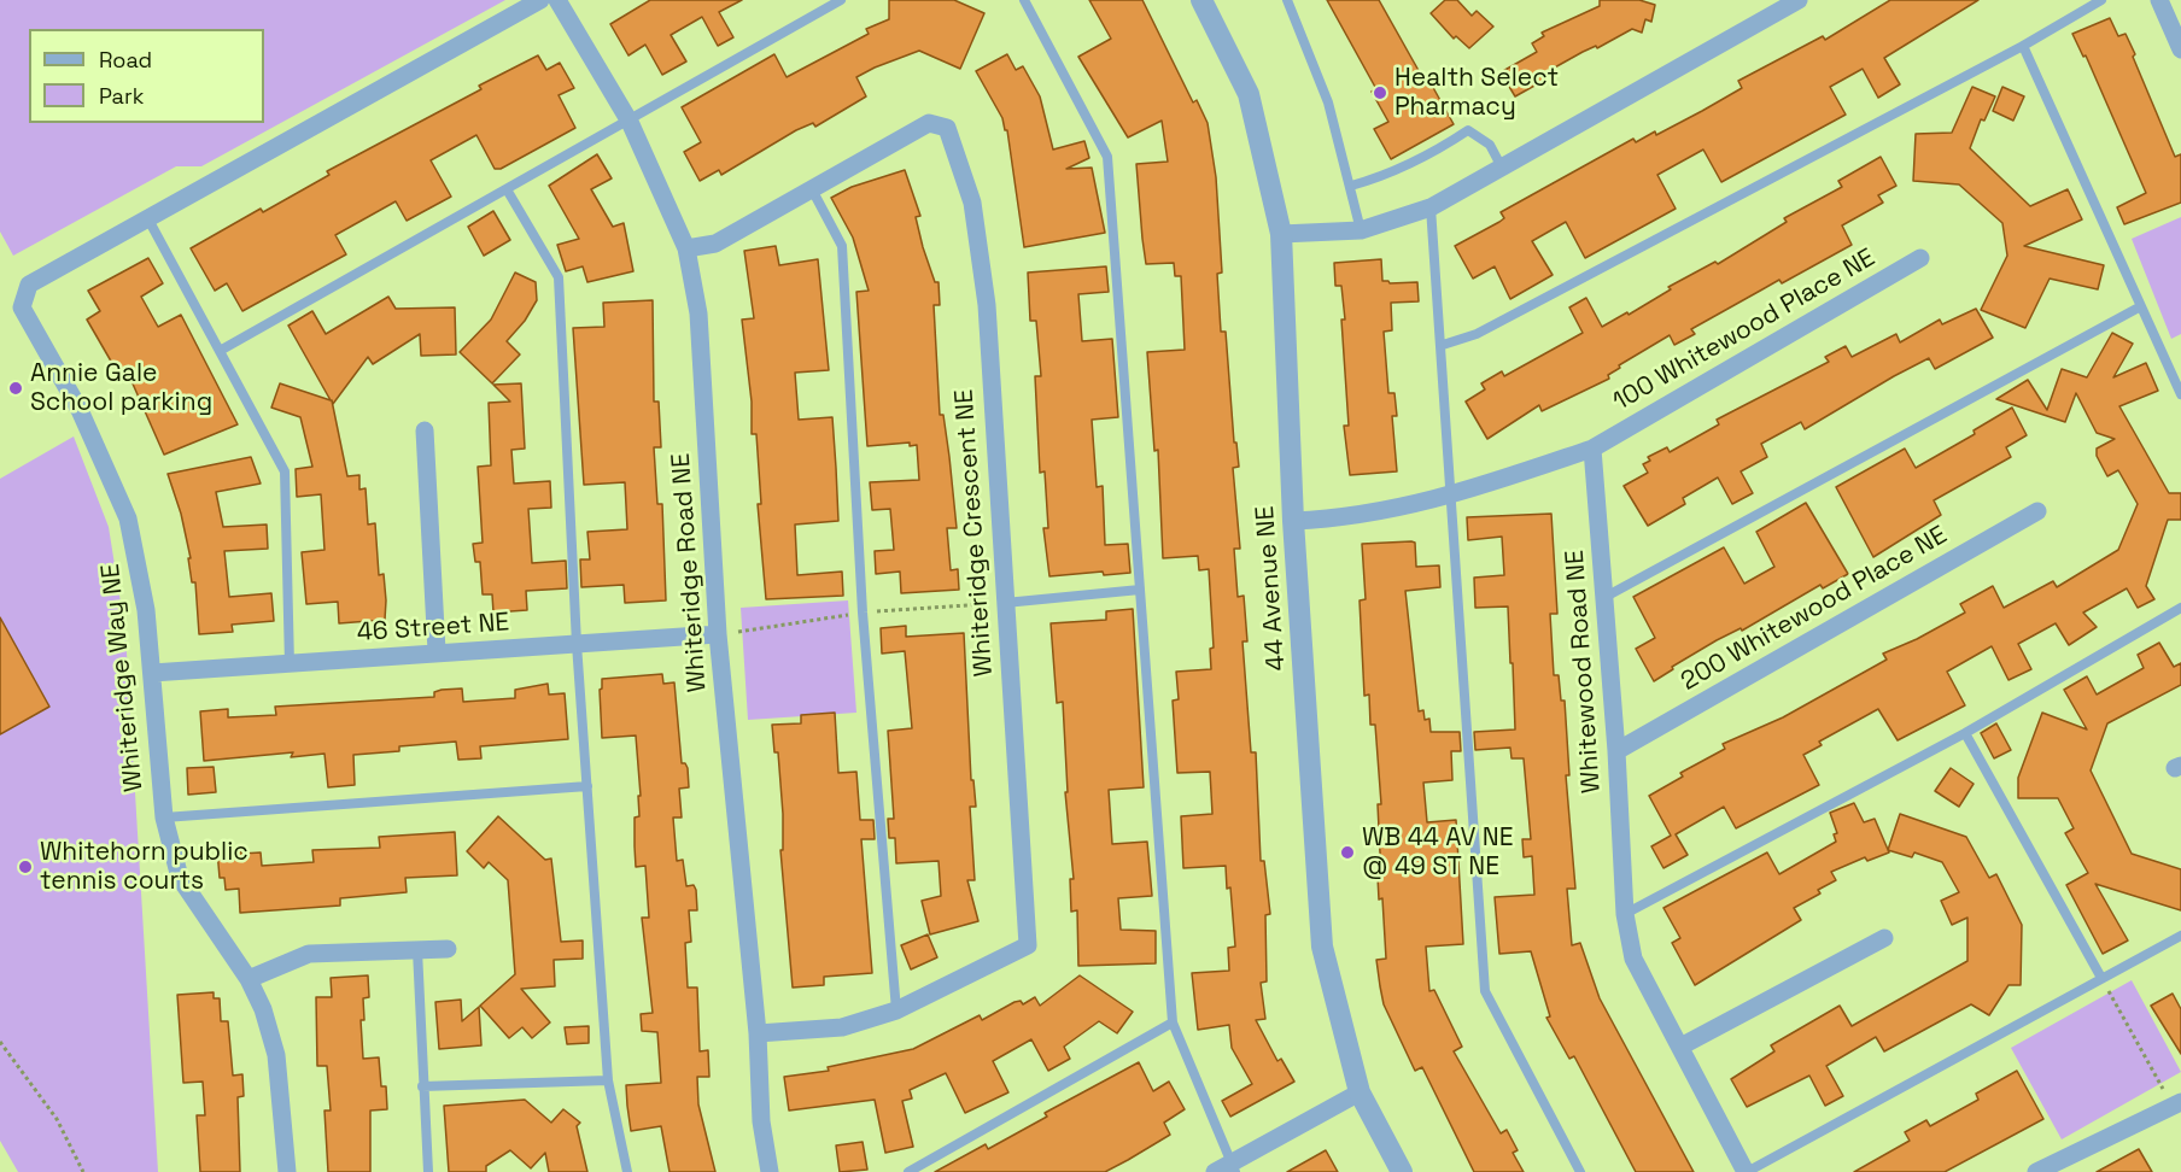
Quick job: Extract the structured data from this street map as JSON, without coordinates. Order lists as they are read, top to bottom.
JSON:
{
  "streets": {
    "street": [
      "100 Whitewood Place NE",
      "Whiteridge Crescent NE",
      "Whiteridge Road NE",
      "44 Avenue NE",
      "200 Whitewood Place NE",
      "46 Street NE",
      "Whitewood Road NE",
      "Whiteridge Way NE"
    ]
  },
  "crossings": [
    ["100 Whitewood Place NE", "Whitewood Road NE"],
    ["Whiteridge Crescent NE", "Whiteridge Road NE"],
    ["Whiteridge Road NE", "46 Street NE"],
    ["200 Whitewood Place NE", "Whitewood Road NE"],
    ["46 Street NE", "Whiteridge Way NE"]
  ],
  "places": [
    "Health Select Pharmacy",
    "Annie Gale School parking",
    "WB 44 AV NE @ 49 ST NE",
    "Whitehorn public tennis courts"
  ],
  "legend": ["Road", "Park"]
}
